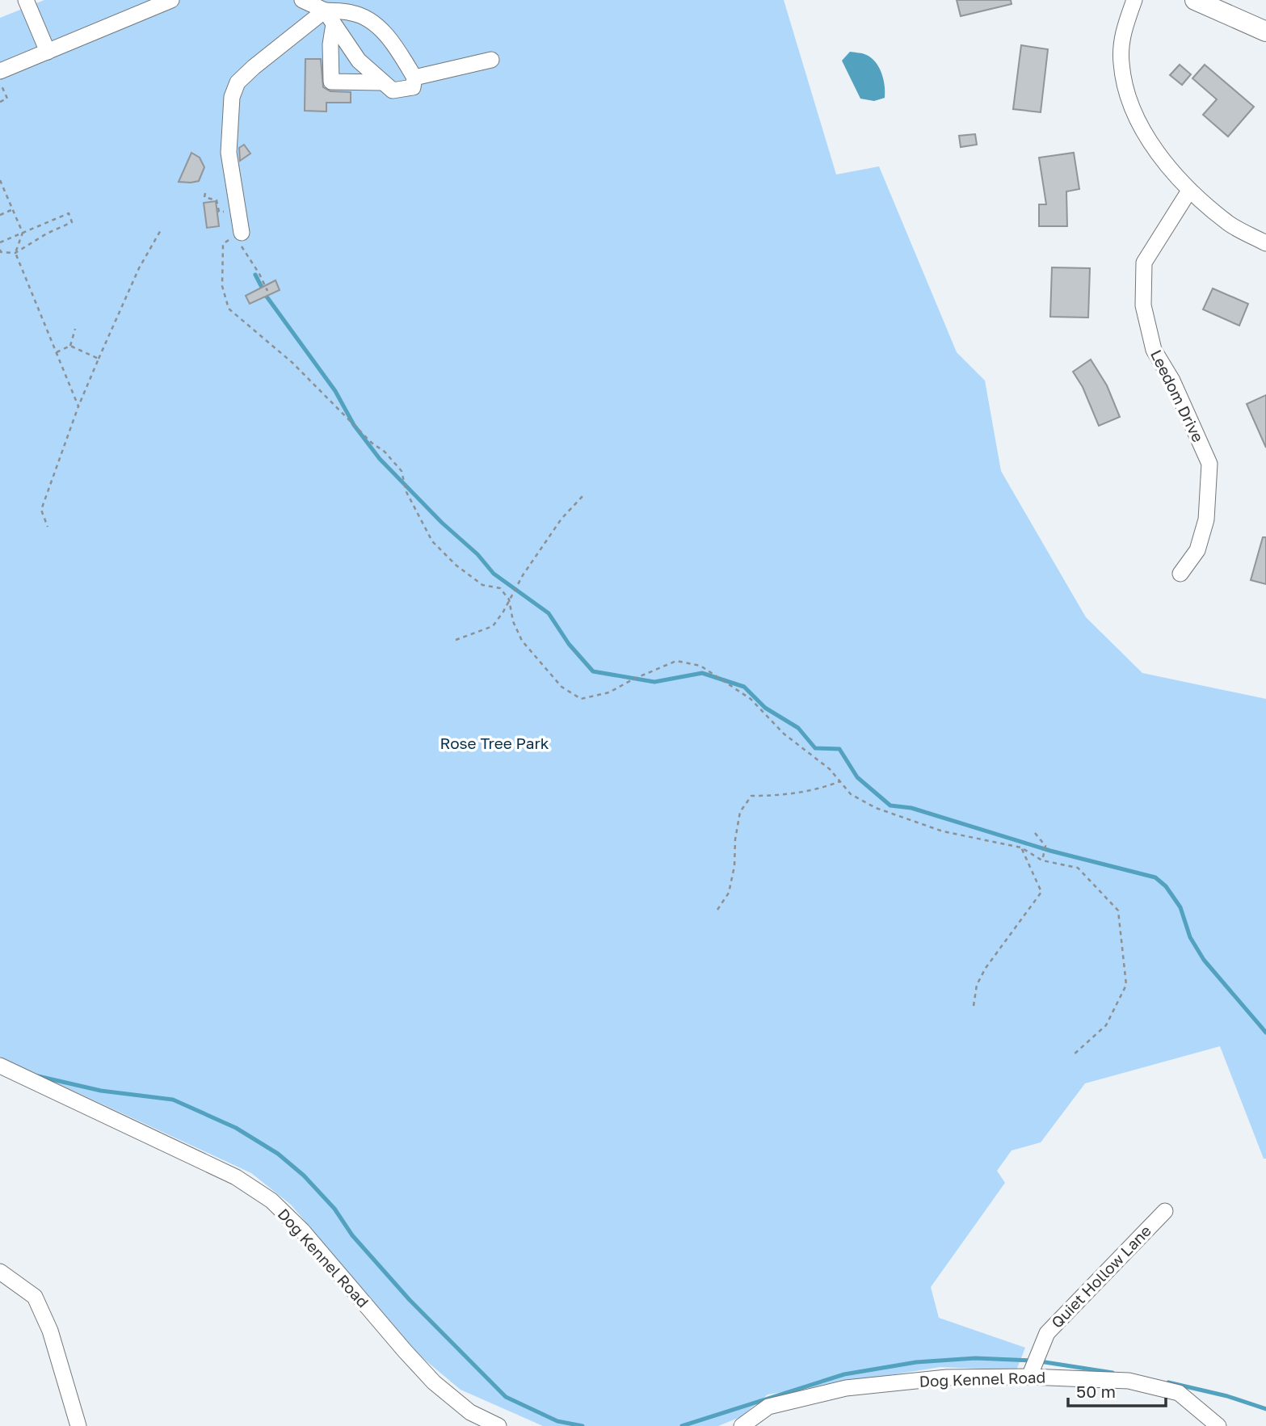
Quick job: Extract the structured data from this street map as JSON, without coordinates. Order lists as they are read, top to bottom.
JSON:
{
  "streets": {
    "street": ["Leedom Drive", "Dog Kennel Road", "Quiet Hollow Lane"]
  },
  "crossings": [
    ["Dog Kennel Road", "Quiet Hollow Lane"]
  ],
  "parks": ["Rose Tree Park"],
  "scale_bar": "50 m"
}
